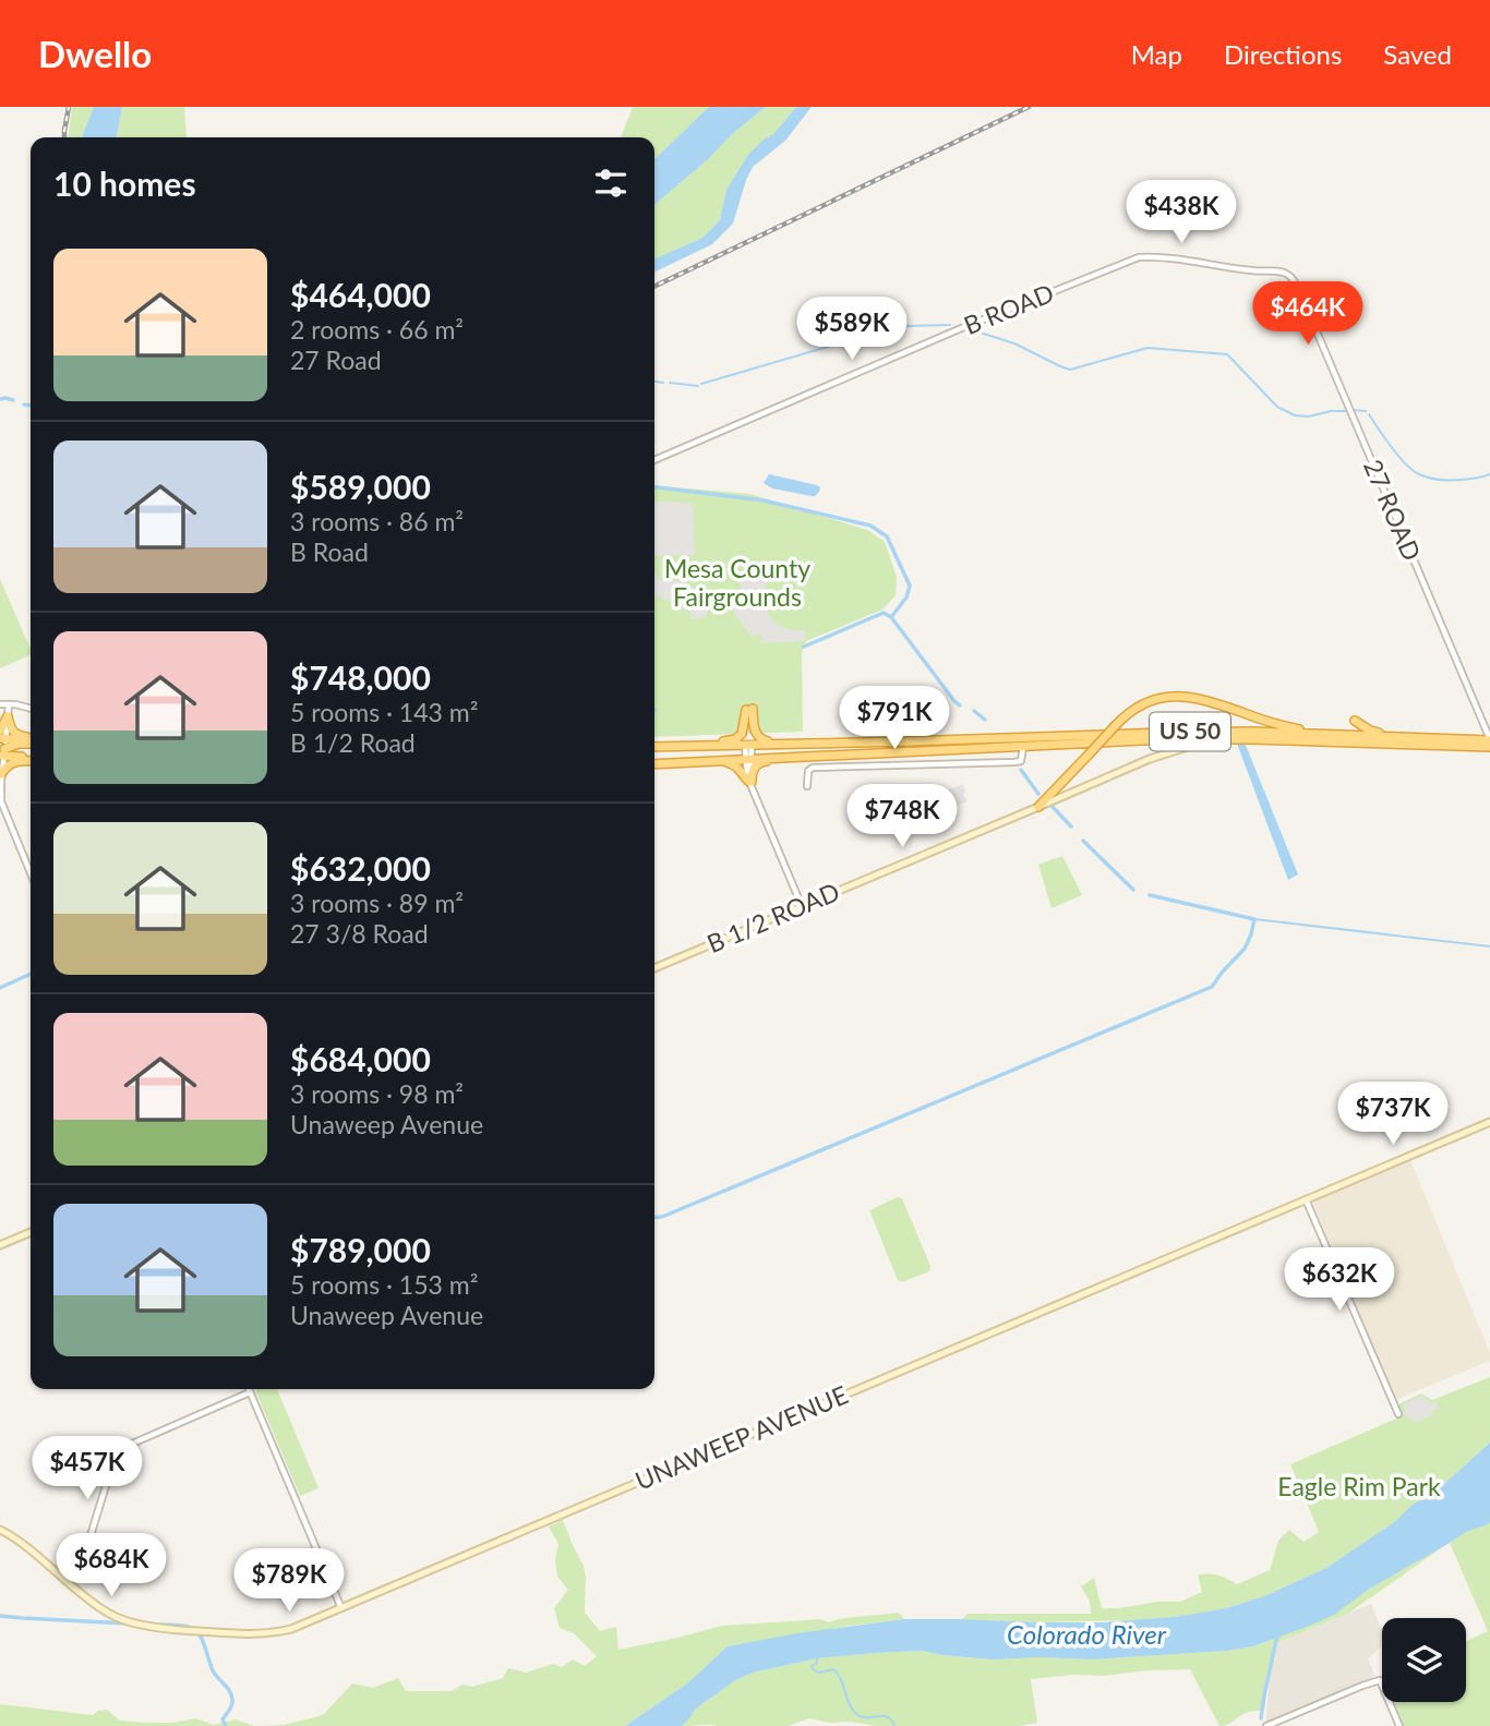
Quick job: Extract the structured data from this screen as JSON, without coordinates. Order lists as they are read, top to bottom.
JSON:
{
  "streets": {
    "highway": ["US 50"],
    "main road": ["B 1/2 ROAD", "UNAWEEP AVENUE"],
    "street": ["B ROAD", "27 ROAD"]
  },
  "crossings": [
    ["B ROAD", "27 ROAD"],
    ["27 ROAD", "US 50"]
  ],
  "water": ["Colorado River"],
  "parks": ["Mesa County Fairgrounds", "Eagle Rim Park"],
  "page": {
    "header": "Dwello",
    "nav": ["Map", "Directions", "Saved"],
    "heading": "10 homes",
    "price": [
      "$438K",
      "$464K",
      "$589K",
      "$791K",
      "$748K",
      "$737K",
      "$632K",
      "$457K",
      "$684K",
      "$789K"
    ],
    "list": [
      {
        "name": "$464,000",
        "note": "2 rooms · 66 m² · 27 Road"
      },
      {
        "name": "$589,000",
        "note": "3 rooms · 86 m² · B Road"
      },
      {
        "name": "$748,000",
        "note": "5 rooms · 143 m² · B 1/2 Road"
      },
      {
        "name": "$632,000",
        "note": "3 rooms · 89 m² · 27 3/8 Road"
      },
      {
        "name": "$684,000",
        "note": "3 rooms · 98 m² · Unaweep Avenue"
      },
      {
        "name": "$789,000",
        "note": "5 rooms · 153 m² · Unaweep Avenue"
      }
    ]
  }
}
